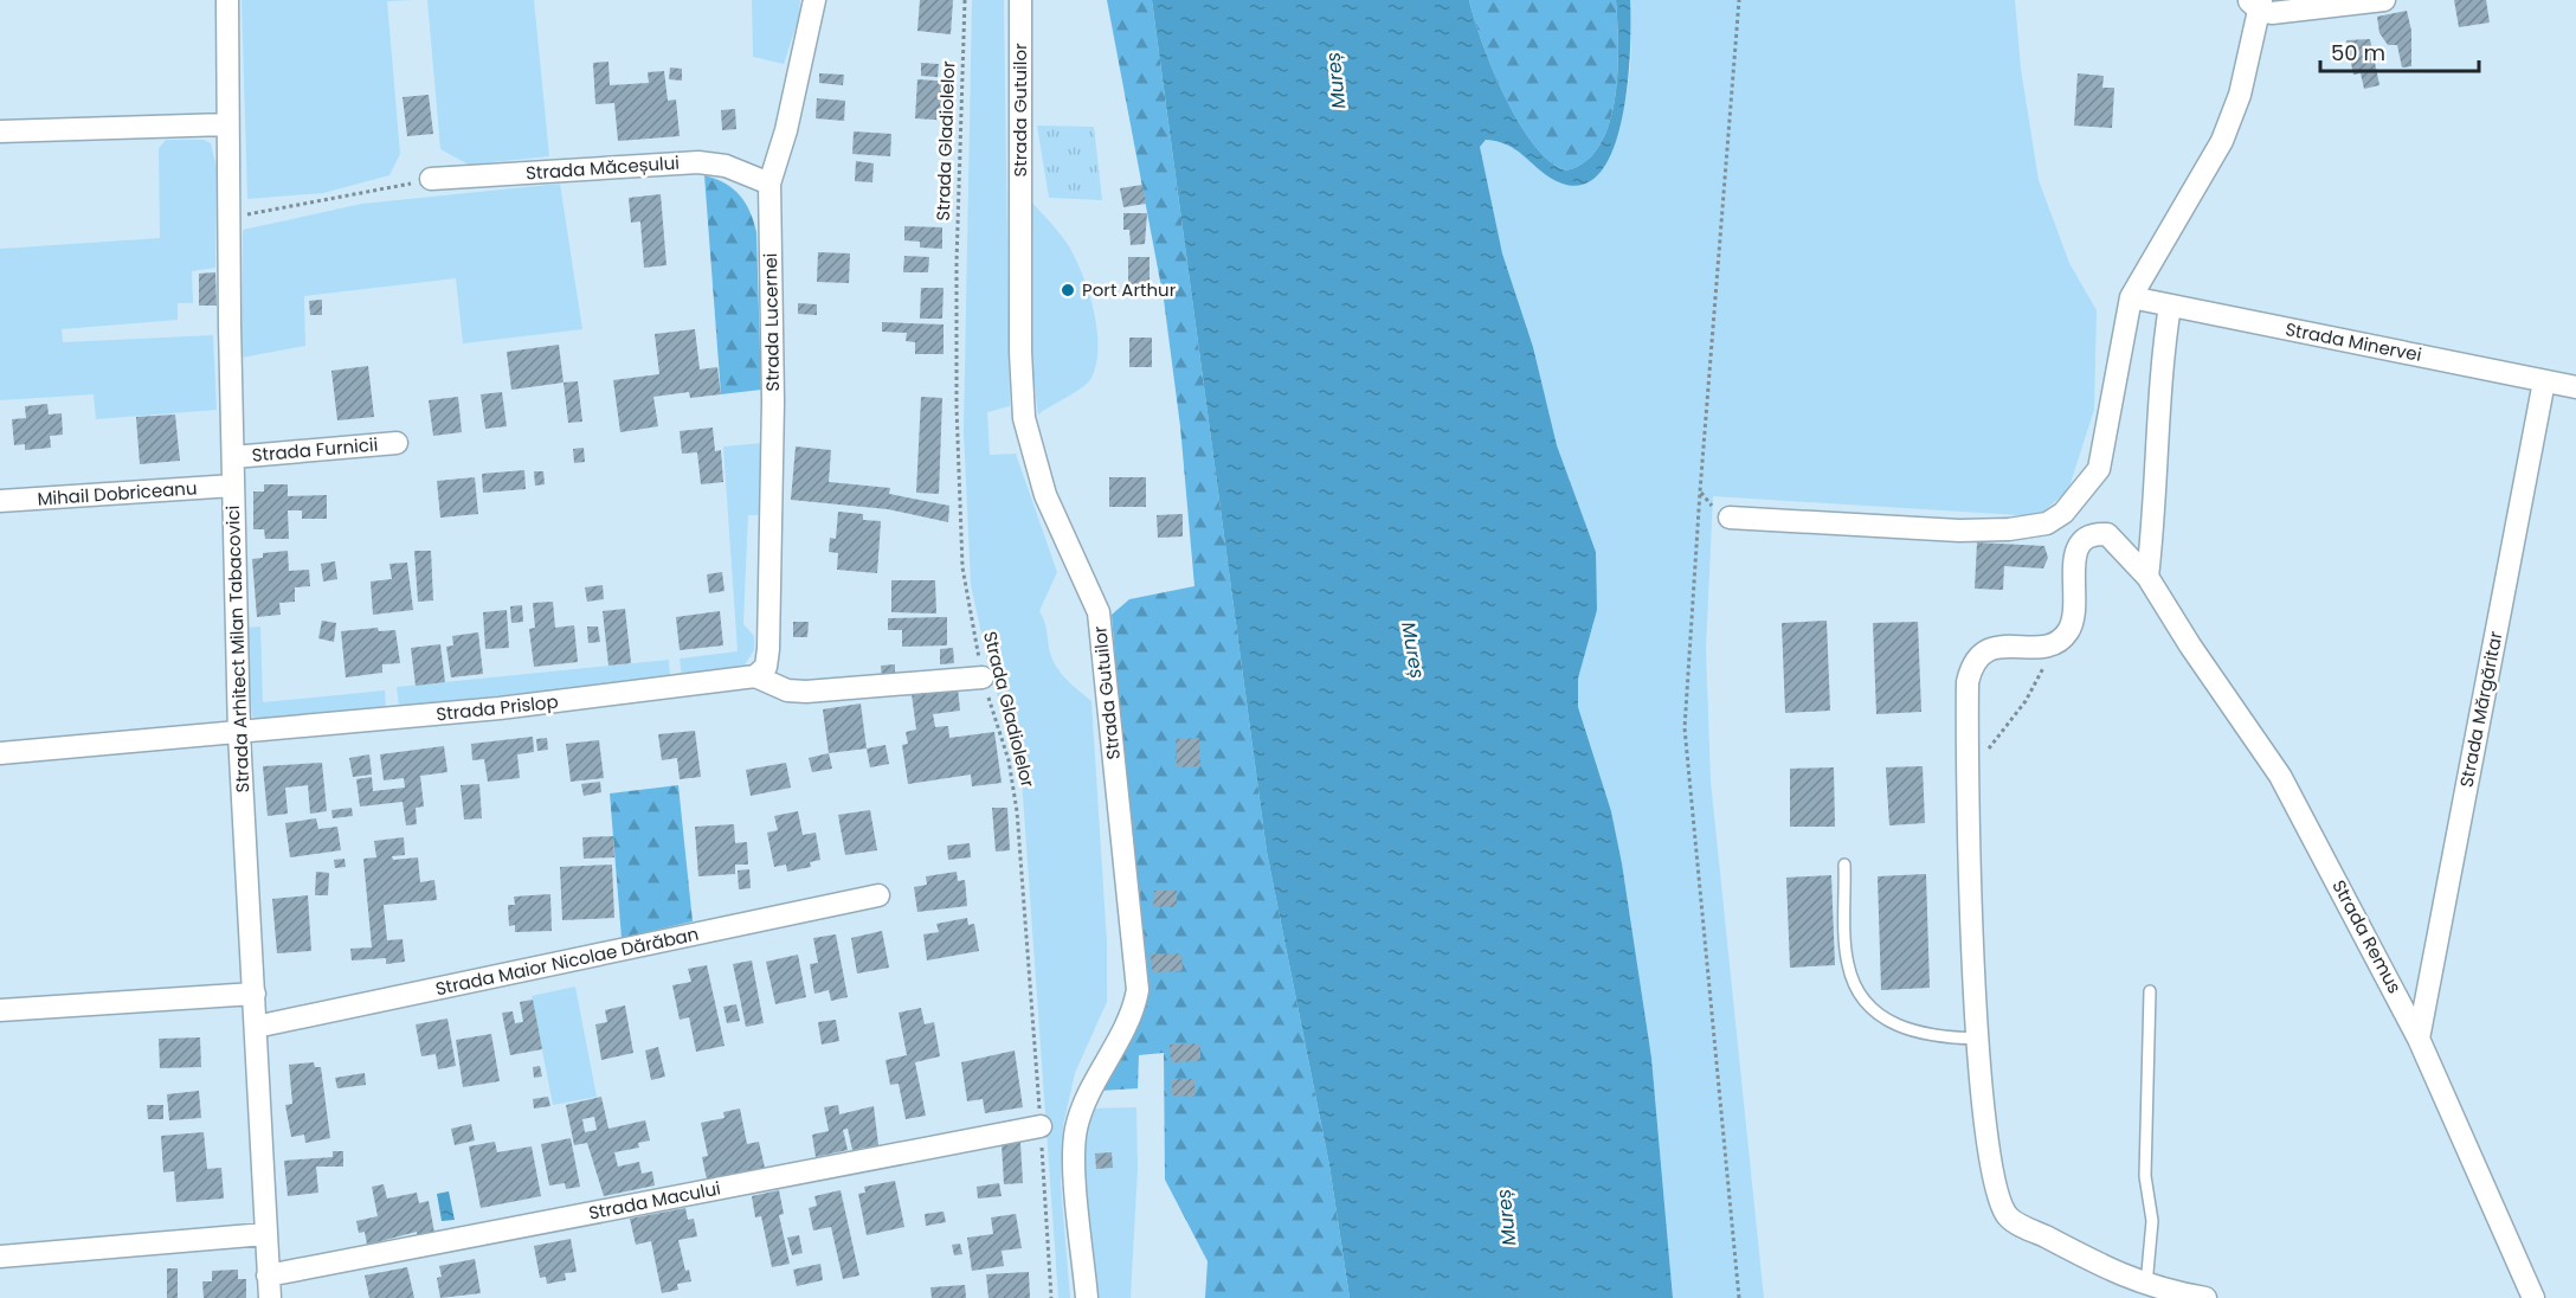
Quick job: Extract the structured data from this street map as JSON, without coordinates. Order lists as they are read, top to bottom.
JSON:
{
  "streets": {
    "street": [
      "Strada Gutuilor",
      "Strada Măceșului",
      "Strada Lucernei",
      "Strada Minervei",
      "Strada Furnicii",
      "Mihail Dobriceanu",
      "Strada Arhitect Milan Tabacovici",
      "Strada Prislop",
      "Strada Mărgăritar",
      "Strada Remus",
      "Strada Maior Nicolae Dărăban",
      "Strada Macului"
    ],
    "path": ["Strada Gladiolelor"]
  },
  "crossings": [
    ["Strada Gladiolelor", "Strada Macului"],
    ["Strada Măceșului", "Strada Lucernei"],
    ["Strada Lucernei", "Strada Prislop"],
    ["Strada Minervei", "Strada Mărgăritar"],
    ["Strada Furnicii", "Strada Arhitect Milan Tabacovici"],
    ["Mihail Dobriceanu", "Strada Arhitect Milan Tabacovici"],
    ["Strada Arhitect Milan Tabacovici", "Strada Prislop"],
    ["Strada Arhitect Milan Tabacovici", "Strada Maior Nicolae Dărăban"],
    ["Strada Arhitect Milan Tabacovici", "Strada Macului"],
    ["Strada Mărgăritar", "Strada Remus"]
  ],
  "water": ["Mureș"],
  "places": ["Port Arthur"],
  "scale_bar": "50 m"
}
